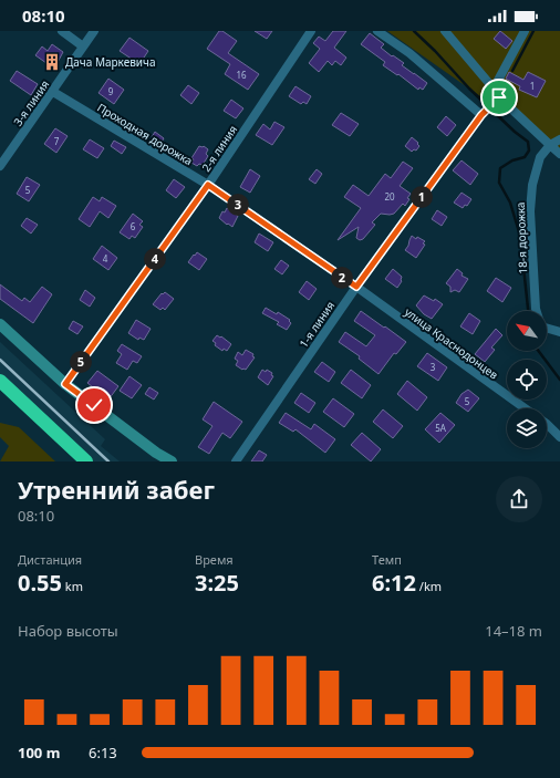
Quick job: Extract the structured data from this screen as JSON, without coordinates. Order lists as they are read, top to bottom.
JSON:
{
  "streets": {
    "street": [
      "3-я линия",
      "Проходная дорожка",
      "2-я линия",
      "18-я дорожка",
      "1-я линия",
      "улица Краснодонцев"
    ]
  },
  "crossings": [
    ["3-я линия", "Проходная дорожка"],
    ["Проходная дорожка", "2-я линия"],
    ["Проходная дорожка", "1-я линия"],
    ["Проходная дорожка", "улица Краснодонцев"],
    ["1-я линия", "улица Краснодонцев"]
  ],
  "places": {
    "building": ["Дача Маркевича"]
  },
  "house_numbers": [
    "16",
    "1",
    "9",
    "7",
    "5",
    "20",
    "6",
    "4",
    "3",
    "5",
    "5А"
  ],
  "north": "top left",
  "page": {
    "status": "08:10",
    "pins": [
      "1",
      "3",
      "4",
      "2",
      "5"
    ],
    "heading": ["Утренний забег", "08:10"],
    "stats": [
      ["Дистанция", "0.55 km"],
      ["Время", "3:25"],
      ["Темп", "6:12 /km"]
    ],
    "chart": ["Набор высоты", "14–18 m"],
    "list": [
      {
        "name": "100 m",
        "note": "6:13"
      }
    ]
  }
}
